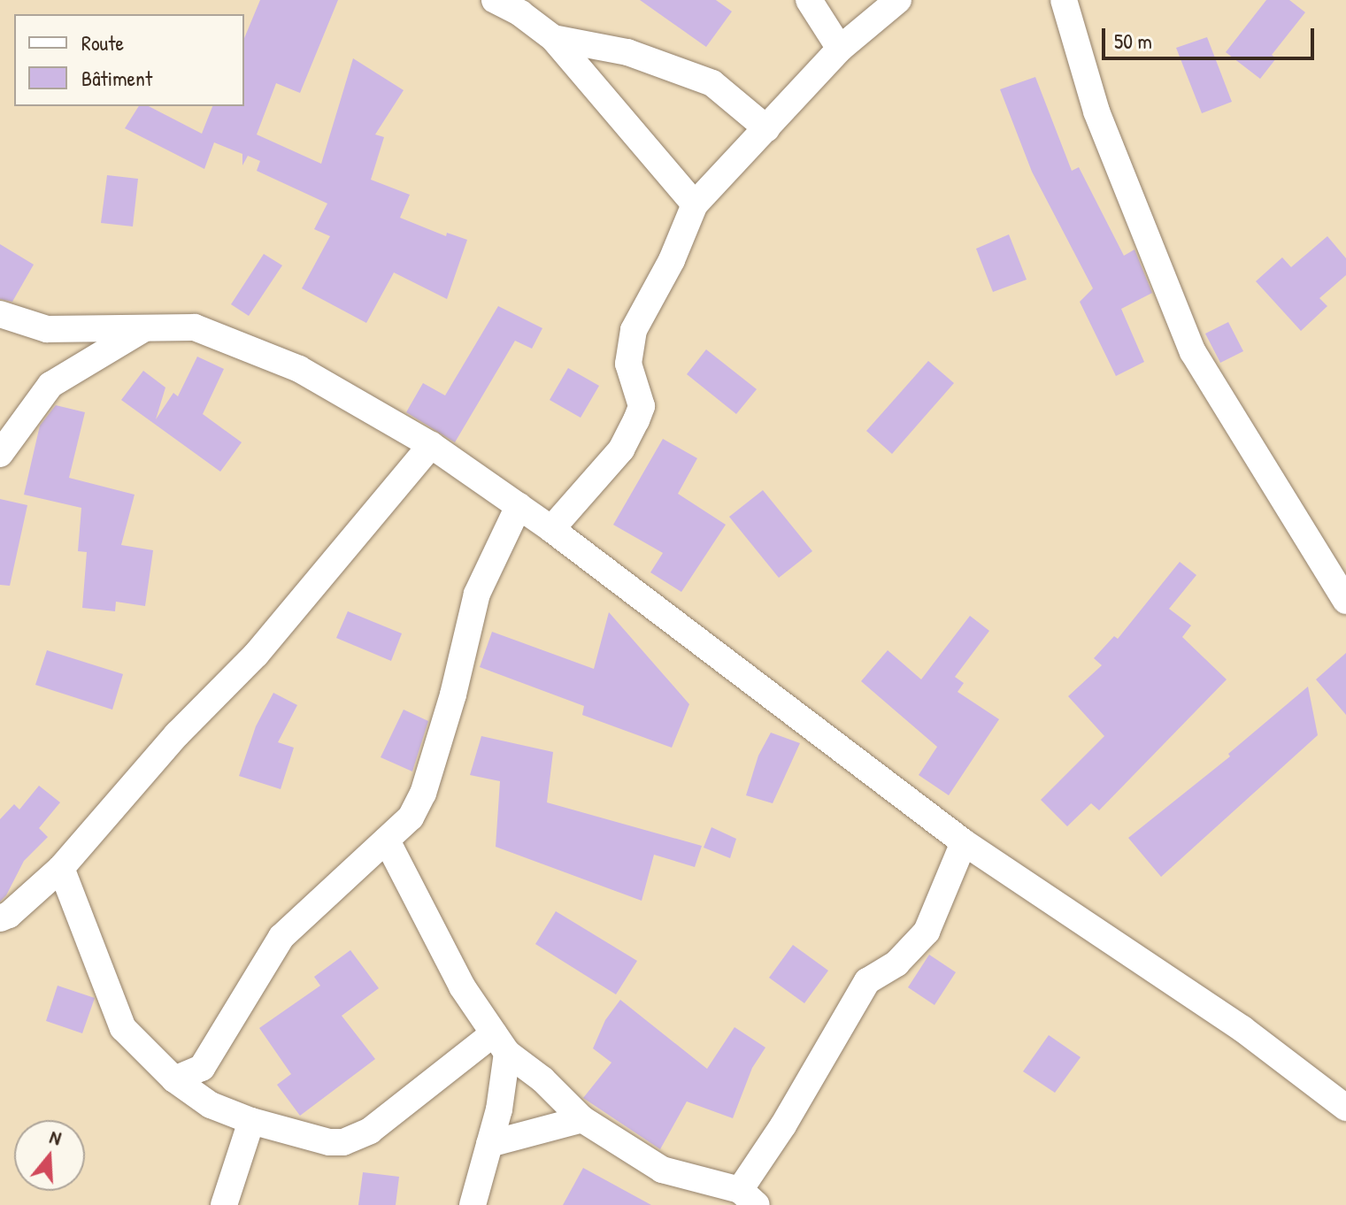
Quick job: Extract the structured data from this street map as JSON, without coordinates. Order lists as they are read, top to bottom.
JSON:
{
  "legend": ["Route", "Bâtiment"],
  "scale_bar": "50 m",
  "north": "top"
}
